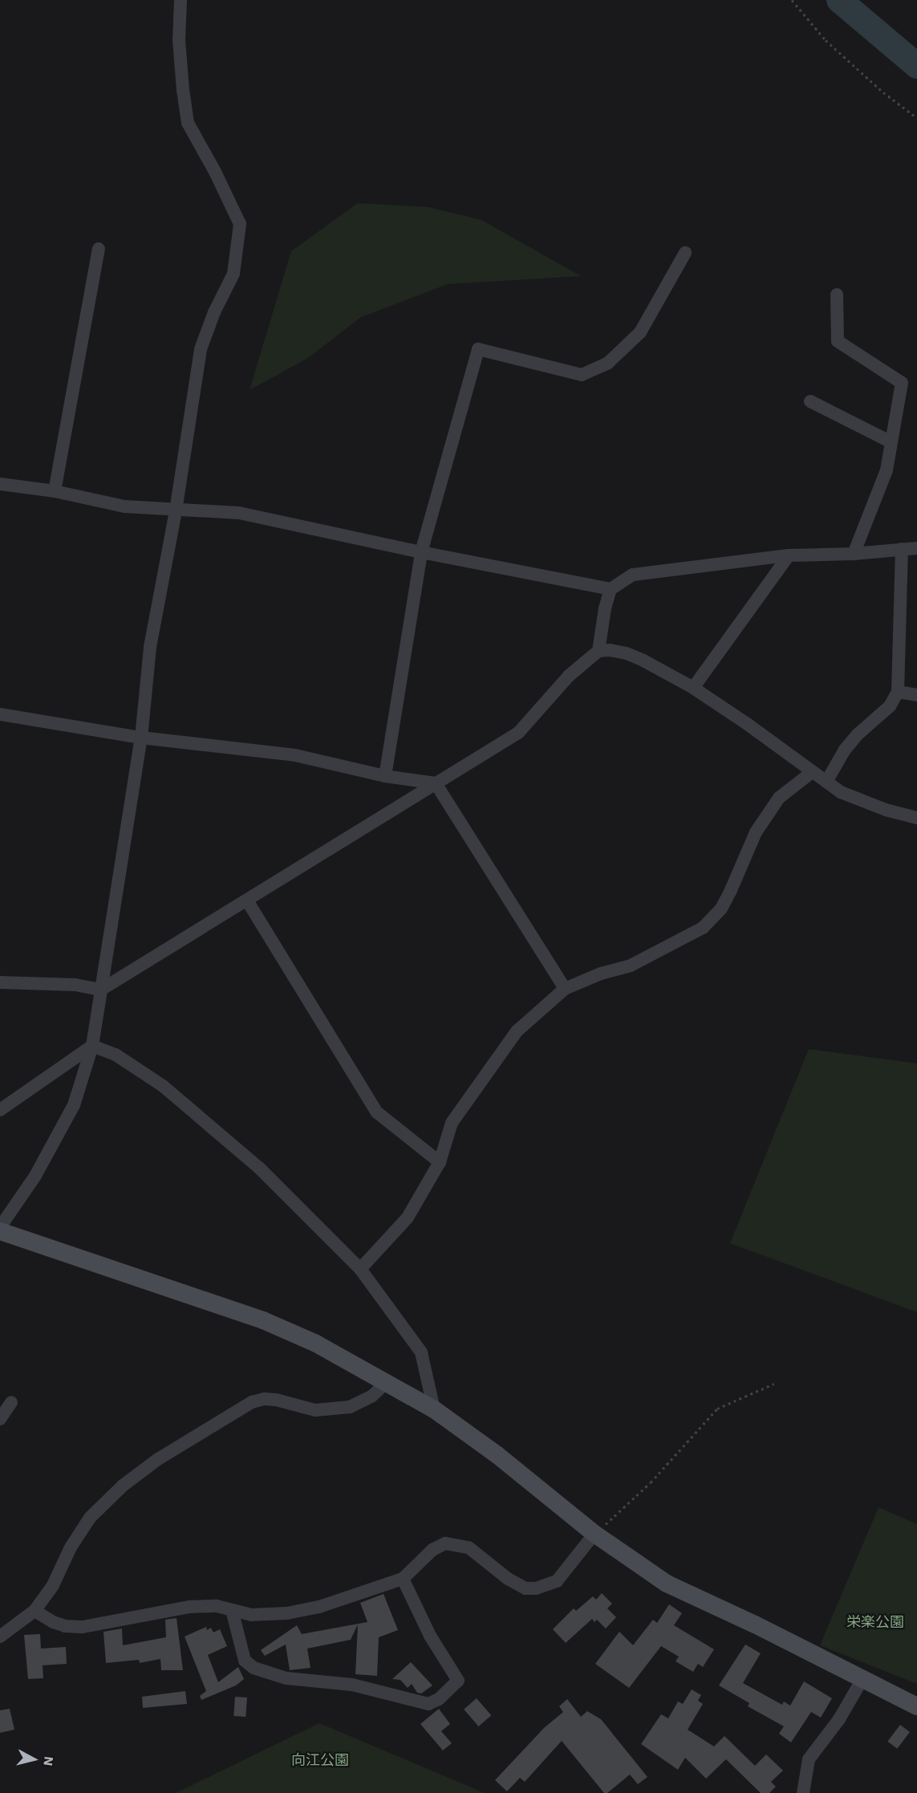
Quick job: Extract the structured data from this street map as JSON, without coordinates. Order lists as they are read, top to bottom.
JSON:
{
  "parks": ["栄楽公園", "向江公園"],
  "north": "right"
}
